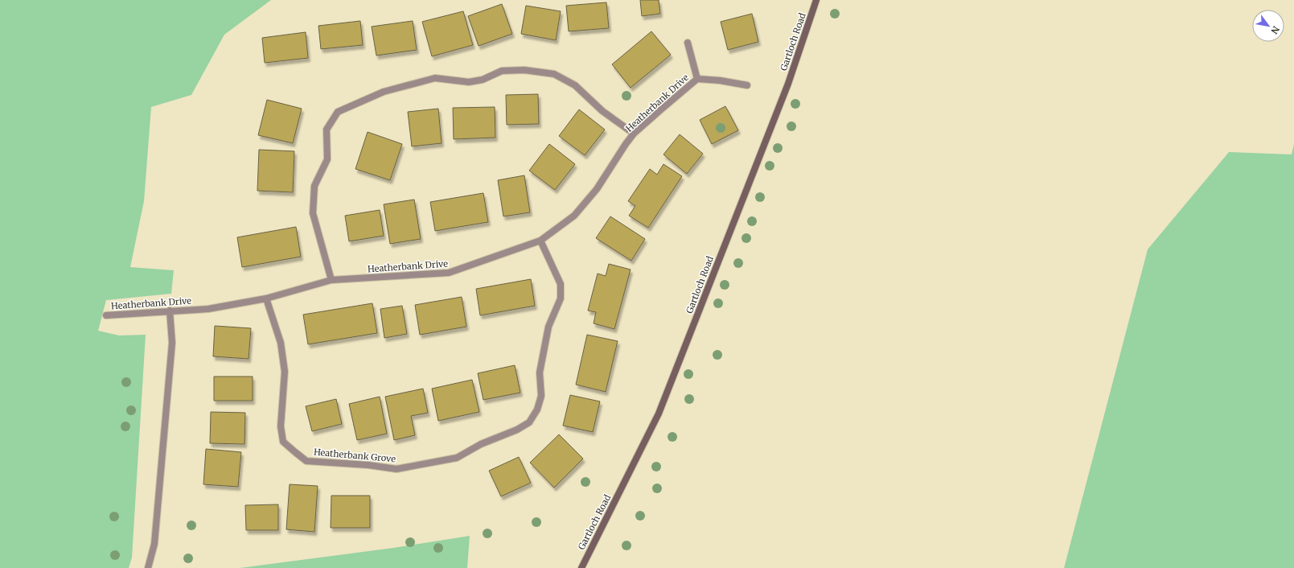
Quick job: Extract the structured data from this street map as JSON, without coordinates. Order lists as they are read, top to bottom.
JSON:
{
  "streets": {
    "main road": ["Gartloch Road"],
    "street": ["Heatherbank Drive", "Heatherbank Grove"]
  },
  "crossings": [
    ["Heatherbank Drive", "Heatherbank Grove"]
  ],
  "north": "bottom right"
}
